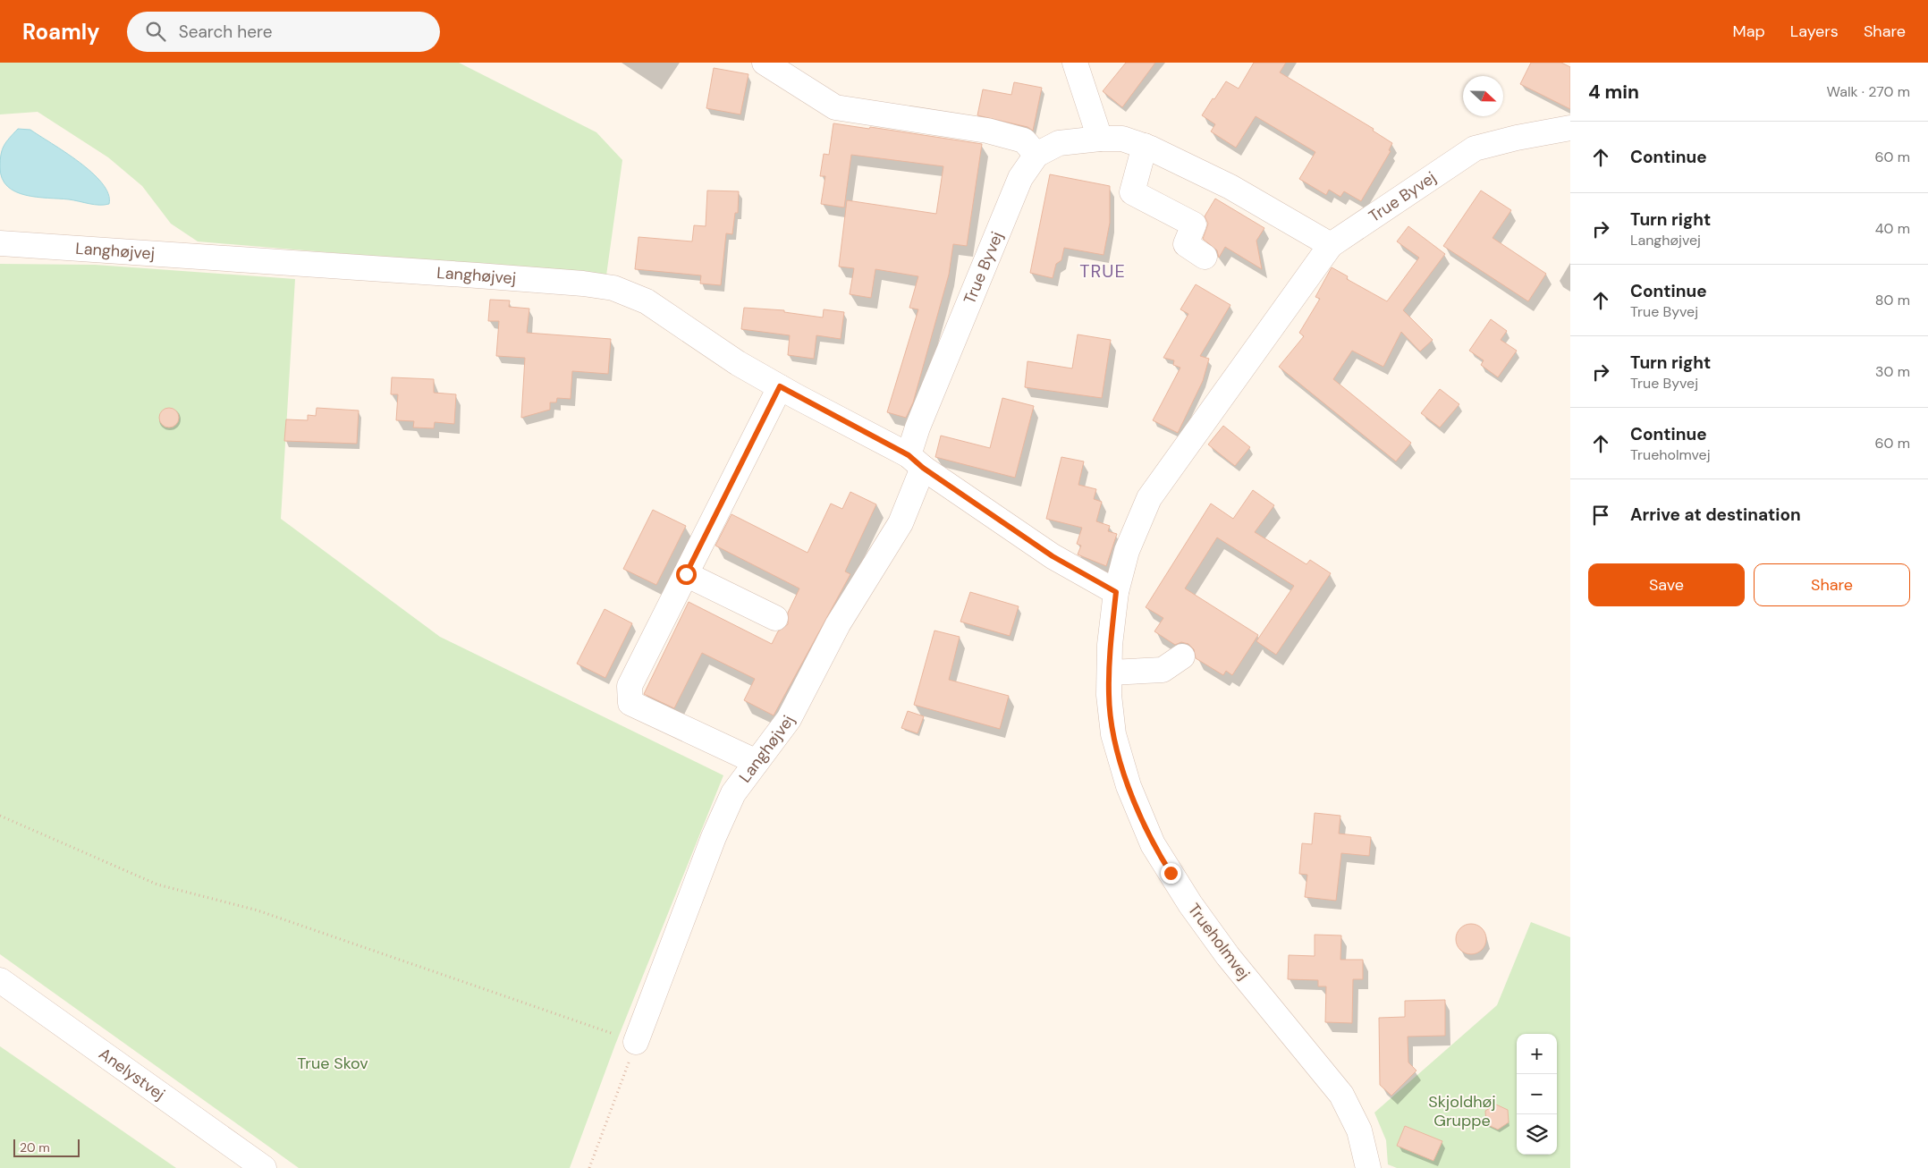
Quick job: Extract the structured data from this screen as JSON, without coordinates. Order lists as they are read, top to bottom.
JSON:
{
  "streets": {
    "street": [
      "True Byvej",
      "Langhøjvej",
      "Trueholmvej",
      "Anelystvej"
    ]
  },
  "crossings": [
    ["True Byvej", "Langhøjvej"],
    ["True Byvej", "Trueholmvej"]
  ],
  "districts": ["TRUE"],
  "parks": ["True Skov", "Skjoldhøj Gruppe"],
  "scale_bar": "20 m",
  "north": "right",
  "page": {
    "header": "Roamly",
    "search": "Search here",
    "nav": ["Map", "Layers", "Share"],
    "heading": ["4 min", "Walk · 270 m"],
    "list": [
      ["Continue", "60 m"],
      ["Turn right", "Langhøjvej", "40 m"],
      ["Continue", "True Byvej", "80 m"],
      ["Turn right", "True Byvej", "30 m"],
      ["Continue", "Trueholmvej", "60 m"],
      "Arrive at destination"
    ],
    "buttons": ["Save", "Share"],
    "map_buttons": ["+", "−"],
    "scale": "20 m"
  }
}
